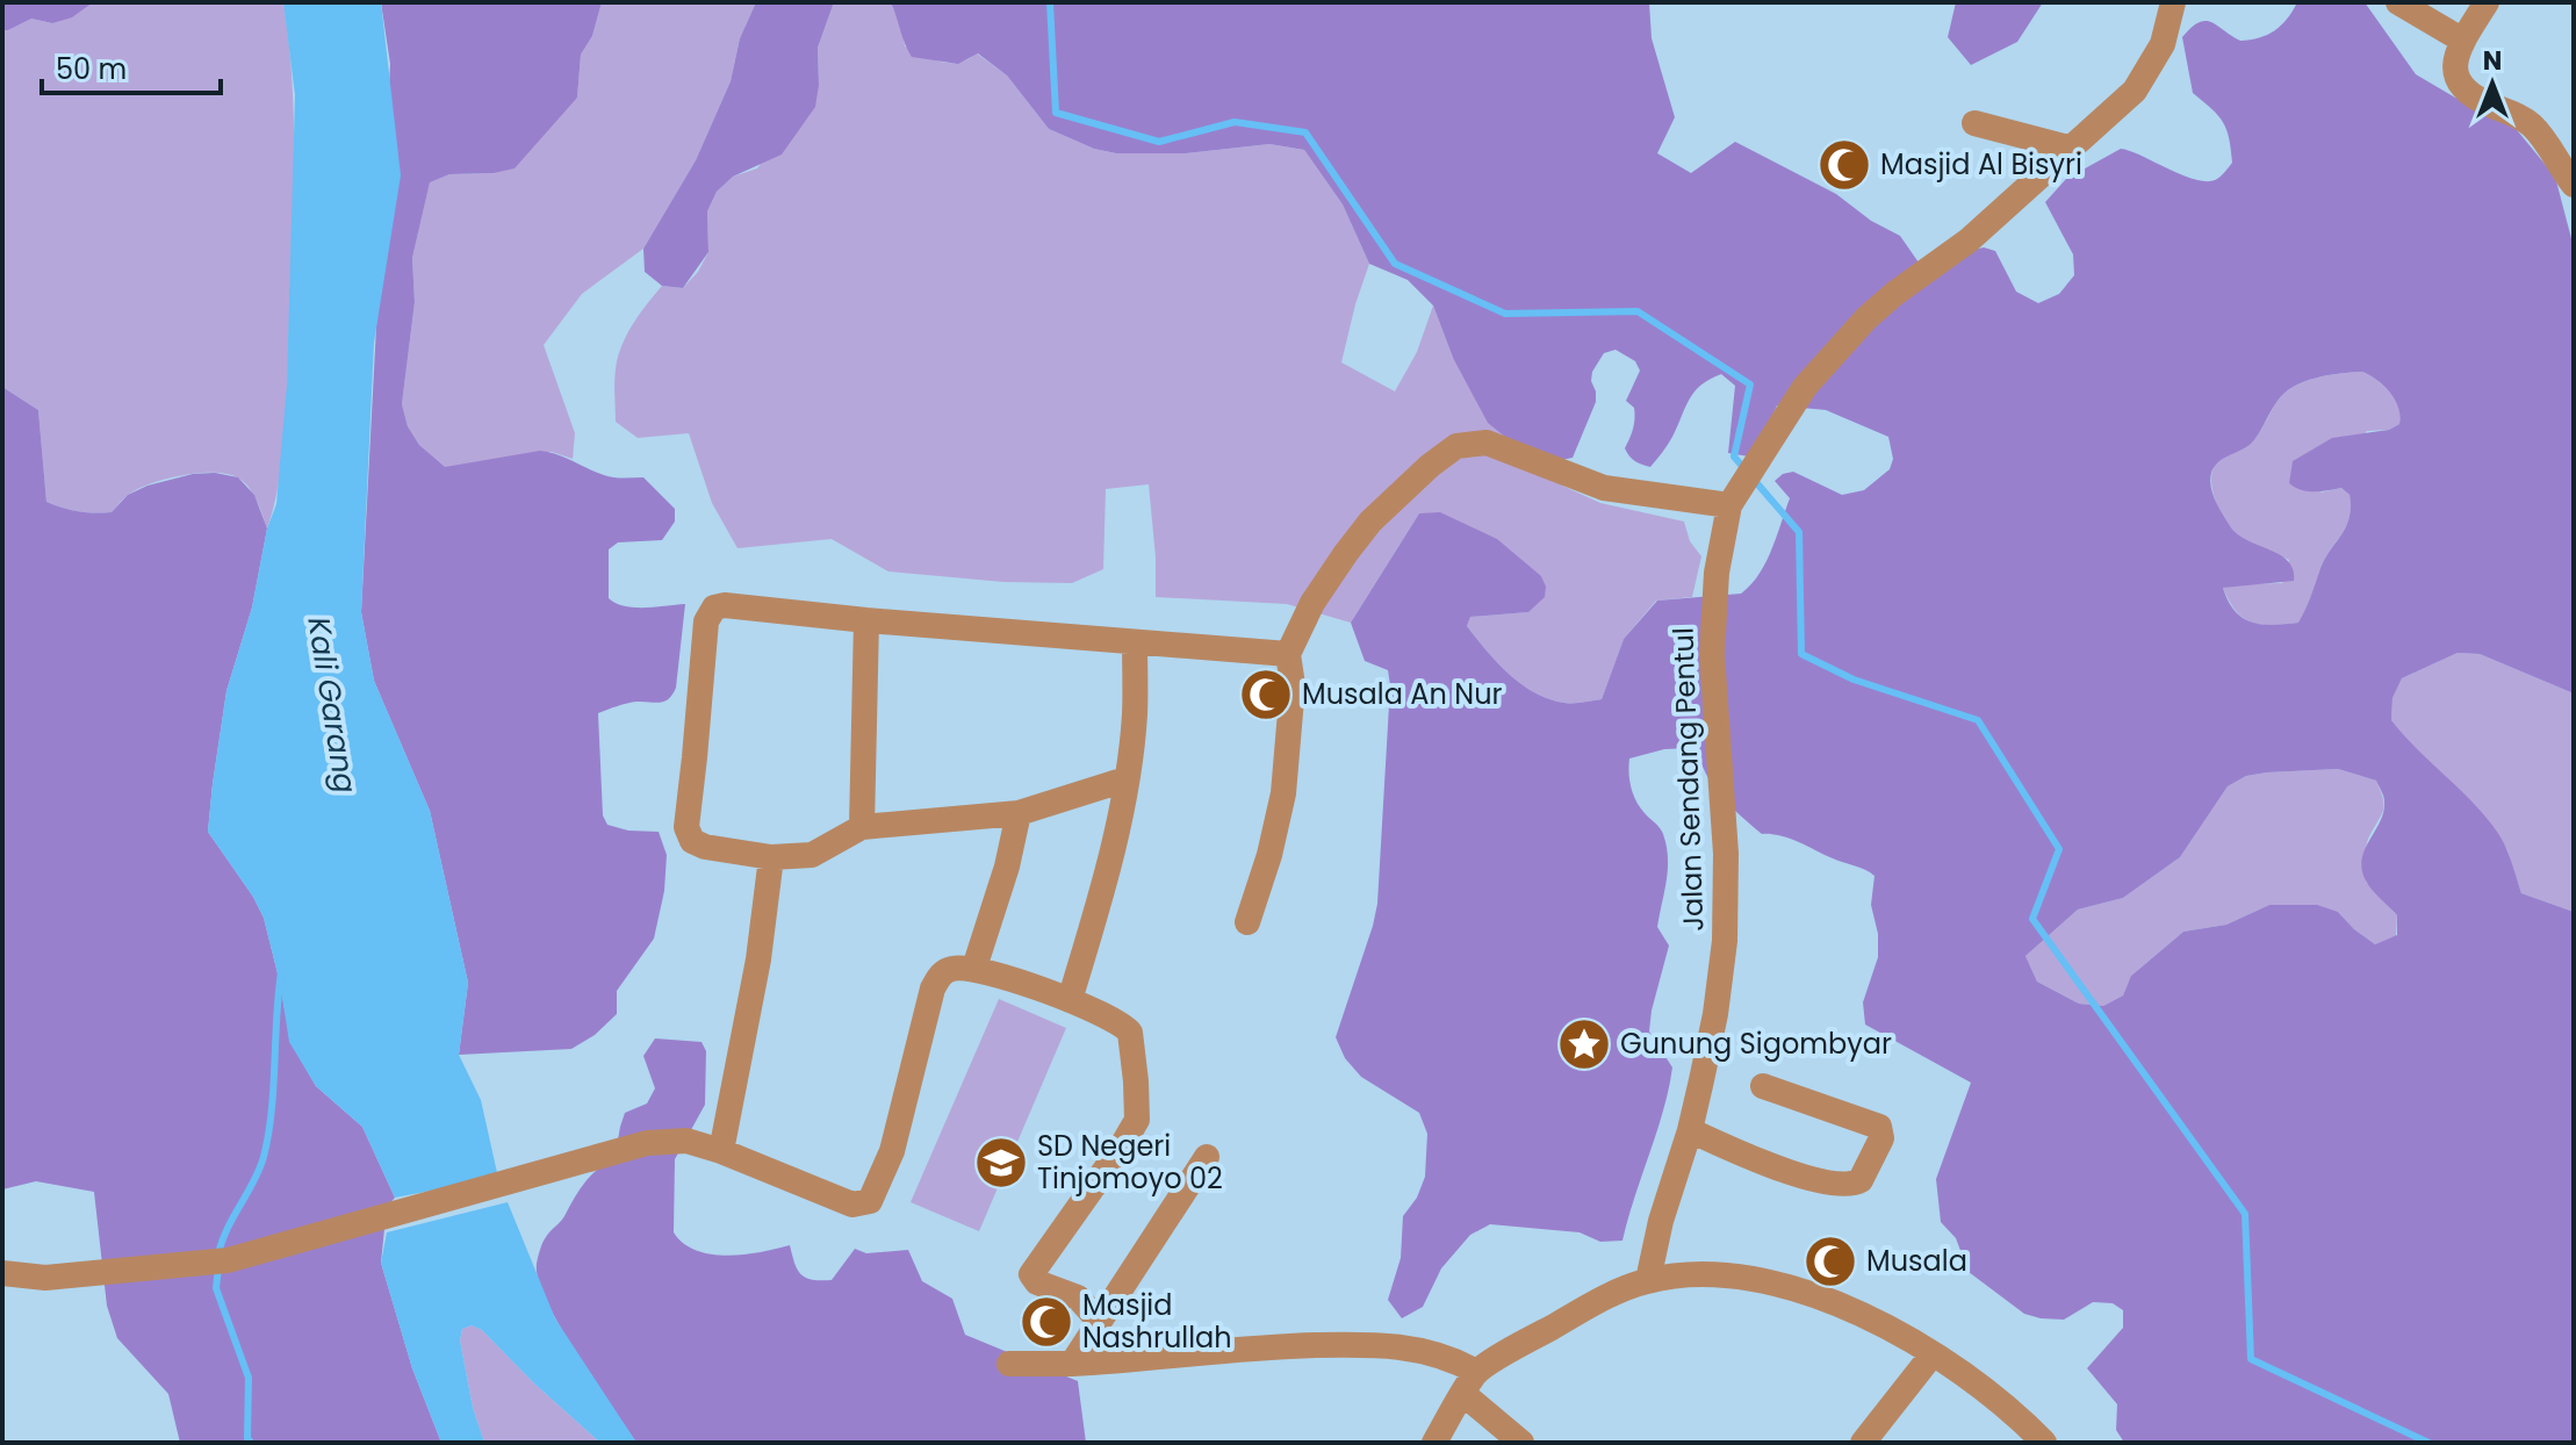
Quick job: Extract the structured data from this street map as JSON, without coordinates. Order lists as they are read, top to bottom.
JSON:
{
  "streets": {
    "street": ["Jalan Sendang Pentul"]
  },
  "water": ["Kali Garang"],
  "places": {
    "mosque": [
      "Masjid Al Bisyri",
      "Musala An Nur",
      "Musala",
      "Masjid Nashrullah"
    ],
    "place": ["Gunung Sigombyar"],
    "school or university": ["SD Negeri Tinjomoyo 02"]
  },
  "scale_bar": "50 m",
  "north": "top"
}
